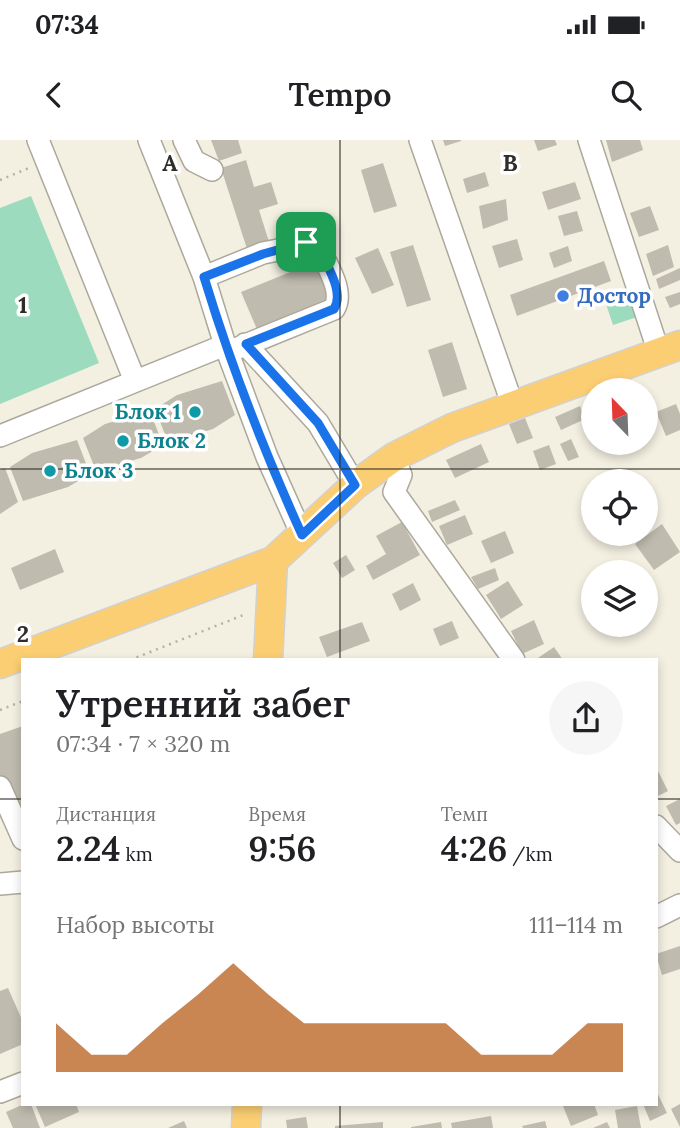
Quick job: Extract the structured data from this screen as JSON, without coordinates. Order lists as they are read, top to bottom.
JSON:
{
  "places": [
    "Достор",
    "Блок 1",
    "Блок 2",
    "Блок 3"
  ],
  "north": "top left",
  "page": {
    "status": "07:34",
    "header": "Tempo",
    "heading": ["Утренний забег", "07:34 · 7 × 320 m"],
    "stats": [
      ["Дистанция", "2.24 km"],
      ["Время", "9:56"],
      ["Темп", "4:26 /km"]
    ],
    "chart": ["Набор высоты", "111–114 m"]
  },
  "grid": {
    "columns": ["A", "B"],
    "rows": ["1", "2"]
  }
}
